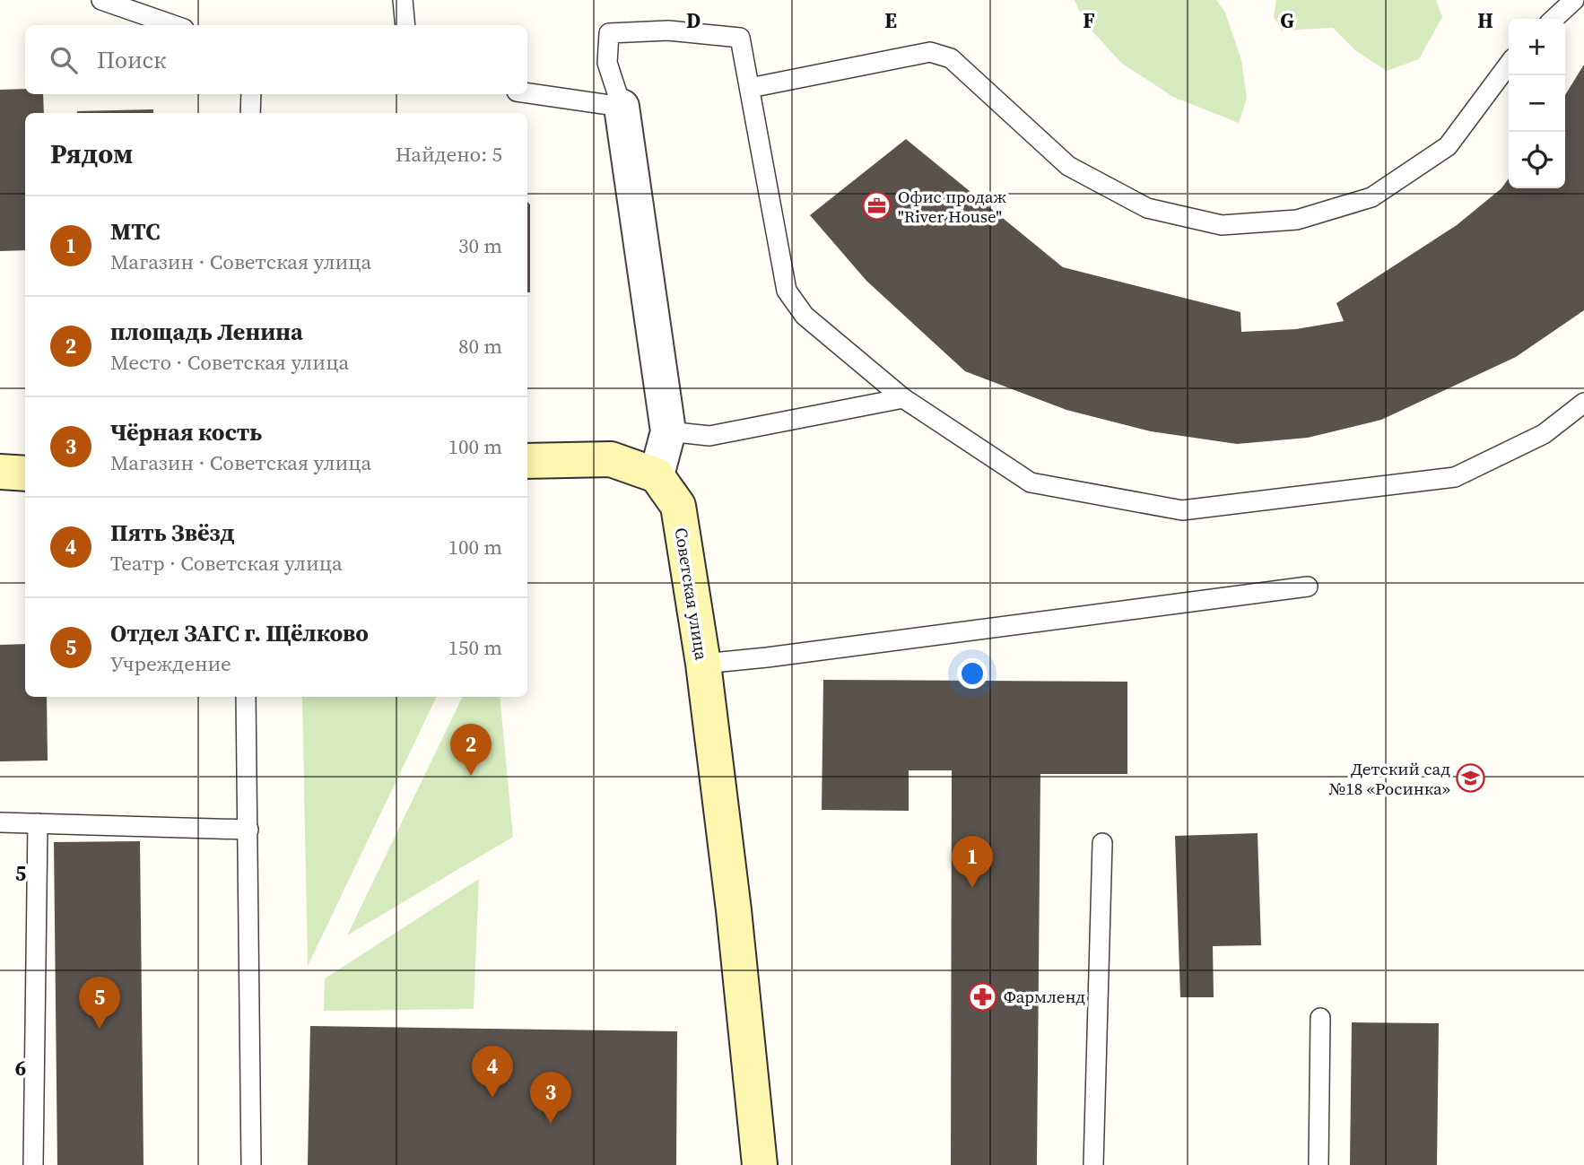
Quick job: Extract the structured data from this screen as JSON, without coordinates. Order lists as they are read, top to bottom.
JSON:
{
  "streets": {
    "street": ["Советская улица"]
  },
  "places": {
    "office": ["Офис продаж \"River House\""],
    "school or university": ["Детский сад №18 «Росинка»"],
    "pharmacy": ["Фармленд"]
  },
  "page": {
    "map_buttons": ["+", "−"],
    "search": "Поиск",
    "heading": ["Рядом", "Найдено: 5"],
    "list": [
      {
        "mark": "1",
        "name": "МТС",
        "note": "Магазин · Советская улица",
        "value": "30 m"
      },
      {
        "mark": "2",
        "name": "площадь Ленина",
        "note": "Место · Советская улица",
        "value": "80 m"
      },
      {
        "mark": "3",
        "name": "Чёрная кость",
        "note": "Магазин · Советская улица",
        "value": "100 m"
      },
      {
        "mark": "4",
        "name": "Пять Звёзд",
        "note": "Театр · Советская улица",
        "value": "100 m"
      },
      {
        "mark": "5",
        "name": "Отдел ЗАГС г. Щёлково",
        "note": "Учреждение",
        "value": "150 m"
      }
    ],
    "pins": [
      "2",
      "1",
      "5",
      "4",
      "3"
    ]
  },
  "grid": {
    "columns": [
      "D",
      "E",
      "F",
      "G",
      "H"
    ],
    "rows": ["5", "6"]
  }
}
